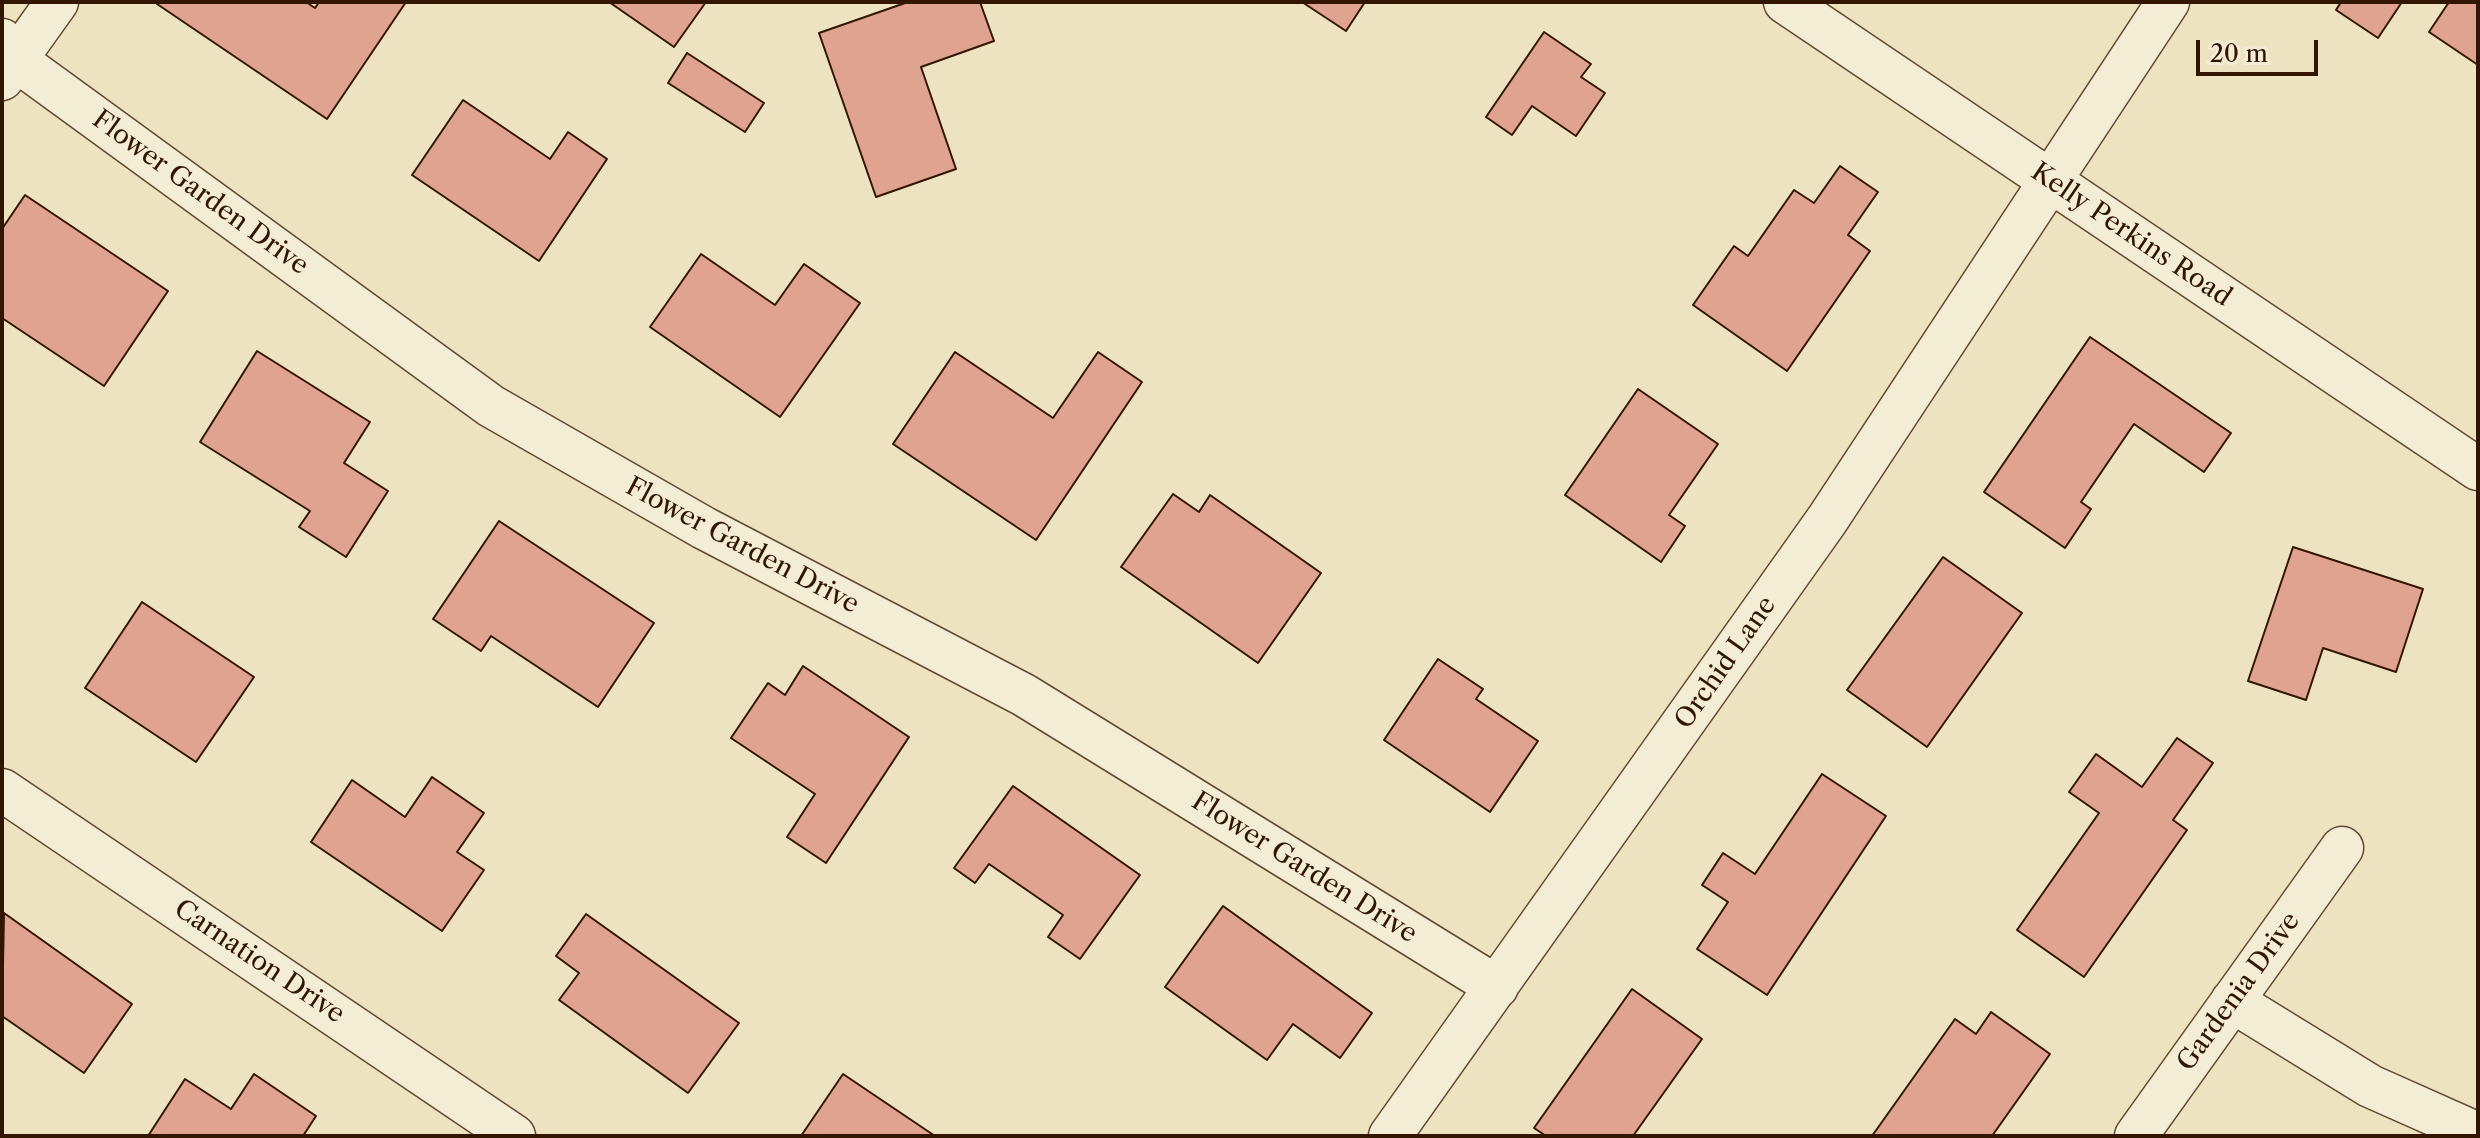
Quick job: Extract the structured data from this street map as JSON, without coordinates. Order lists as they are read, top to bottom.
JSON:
{
  "streets": {
    "street": [
      "Flower Garden Drive",
      "Kelly Perkins Road",
      "Orchid Lane",
      "Carnation Drive",
      "Gardenia Drive"
    ]
  },
  "crossings": [
    ["Flower Garden Drive", "Orchid Lane"],
    ["Kelly Perkins Road", "Orchid Lane"]
  ],
  "scale_bar": "20 m"
}
